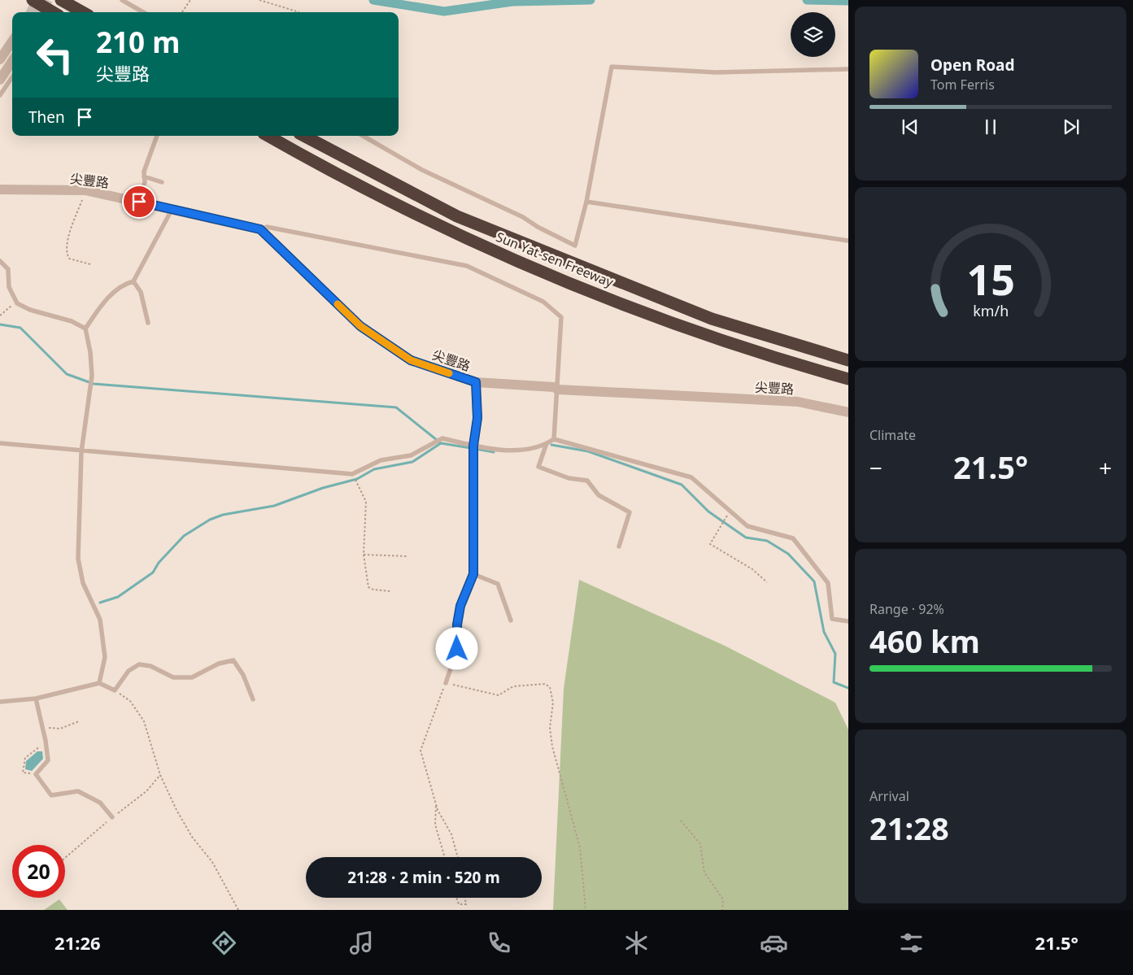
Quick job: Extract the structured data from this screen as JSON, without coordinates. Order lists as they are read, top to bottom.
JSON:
{
  "streets": {
    "highway": ["Sun Yat-sen Freeway"],
    "street": ["尖豐路"]
  },
  "page": {
    "turn": ["210 m", "尖豐路"],
    "song": ["Open Road", "Tom Ferris"],
    "then": "Then",
    "tile": [
      "Climate",
      ["Range · 92%", "460 km"],
      ["Arrival", "21:28"]
    ],
    "heat": ["−", "21.5°", "+"],
    "limit": "20",
    "trip": "21:28 · 2 min · 520 m",
    "tabs": ["21:26", "21.5°"],
    "gauge": ["15", "km/h"]
  }
}
